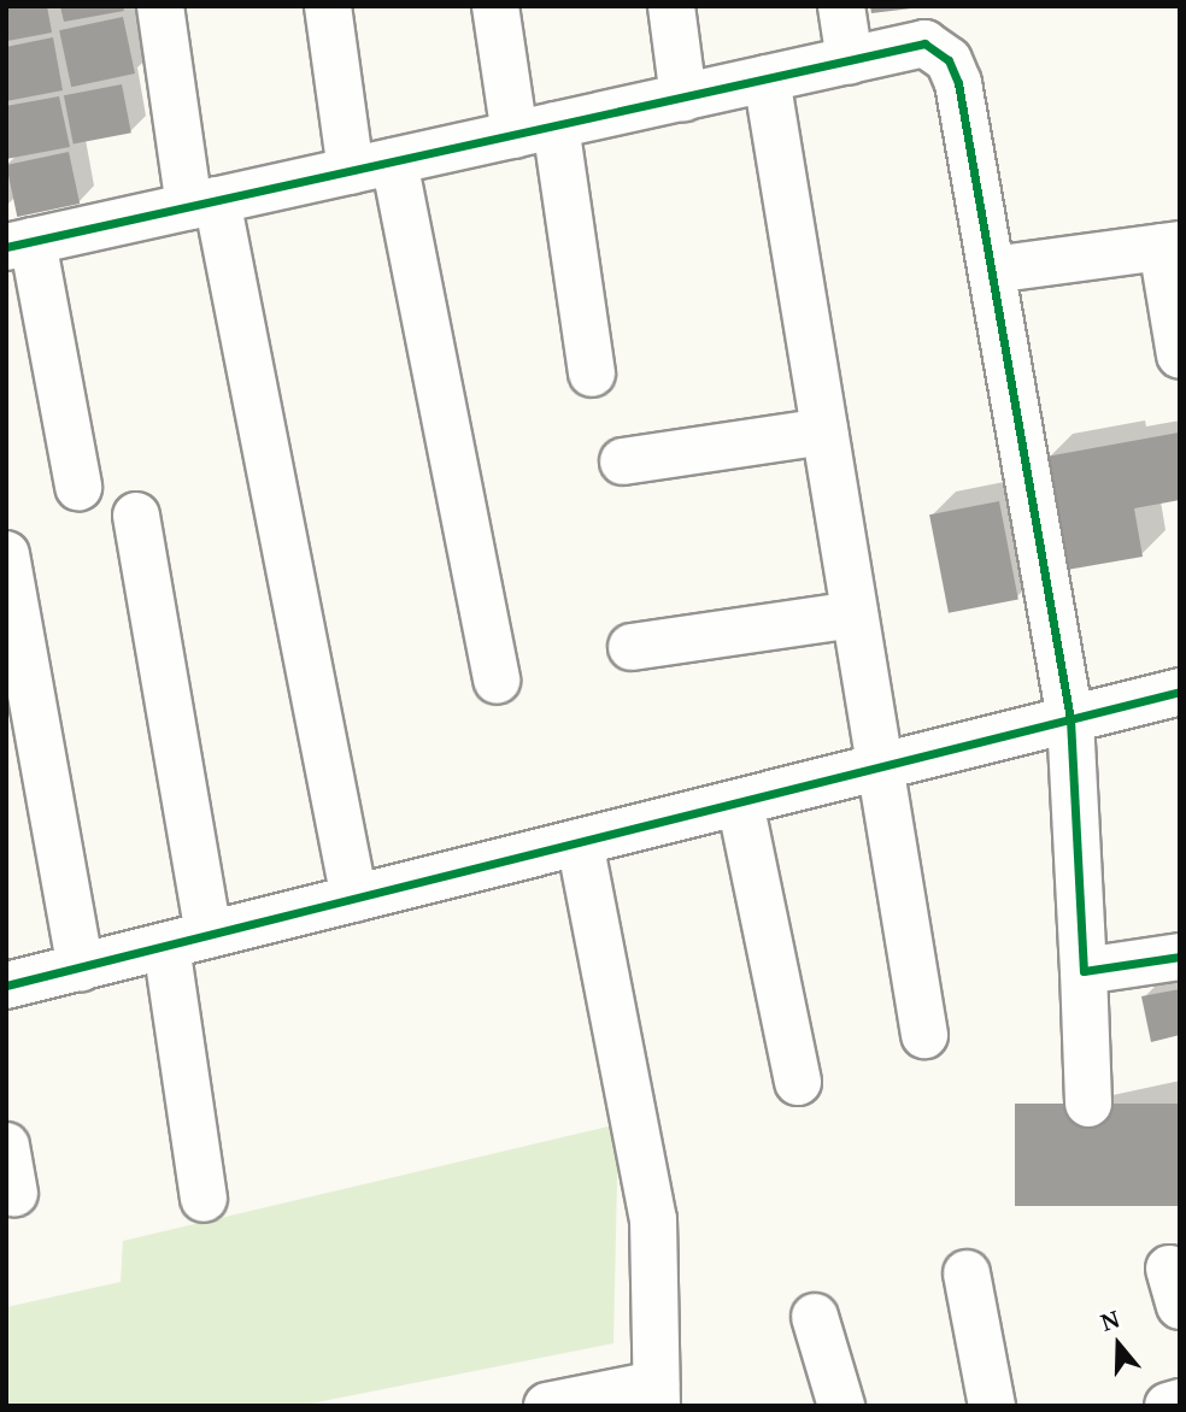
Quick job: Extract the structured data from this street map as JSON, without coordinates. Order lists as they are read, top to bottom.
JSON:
{
  "north": "top"
}
